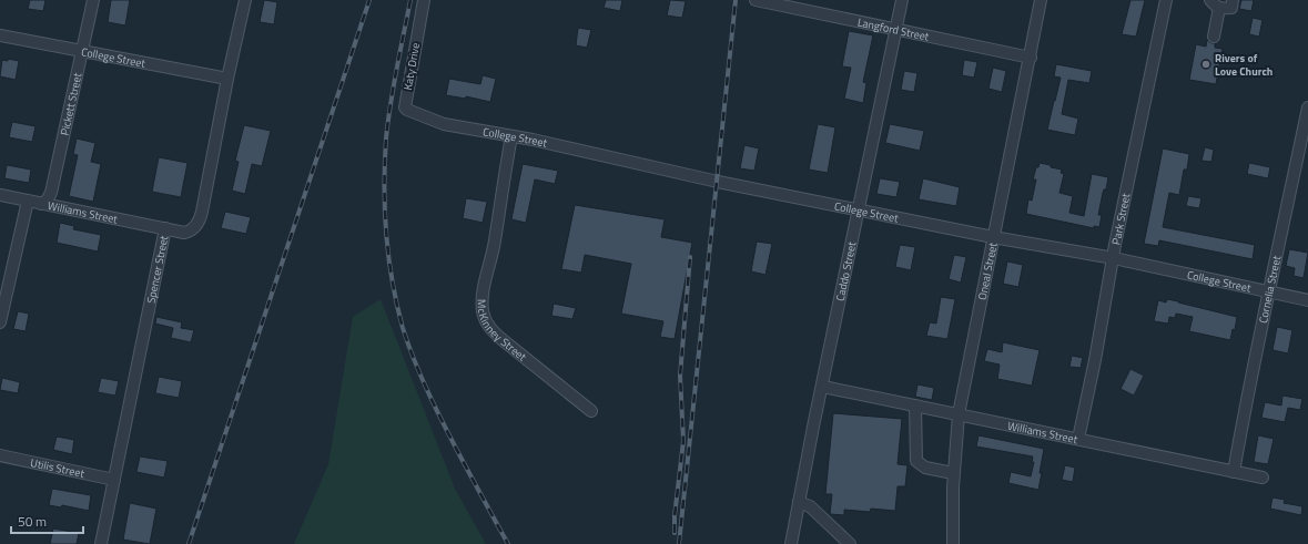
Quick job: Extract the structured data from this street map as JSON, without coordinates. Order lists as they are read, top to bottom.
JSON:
{
  "streets": {
    "street": [
      "Langford Street",
      "College Street",
      "Katy Drive",
      "Pickett Street",
      "Williams Street",
      "Park Street",
      "Spencer Street",
      "Oneal Street",
      "Caddo Street",
      "Cornelia Street",
      "McKinney Street",
      "Utilis Street"
    ]
  },
  "crossings": [
    ["Langford Street", "Oneal Street"],
    ["Langford Street", "Caddo Street"],
    ["College Street", "Katy Drive"],
    ["College Street", "Pickett Street"],
    ["College Street", "Park Street"],
    ["College Street", "Spencer Street"],
    ["College Street", "Oneal Street"],
    ["College Street", "Caddo Street"],
    ["College Street", "Cornelia Street"],
    ["College Street", "McKinney Street"],
    ["Pickett Street", "Williams Street"],
    ["Williams Street", "Park Street"],
    ["Williams Street", "Spencer Street"],
    ["Williams Street", "Oneal Street"],
    ["Williams Street", "Caddo Street"],
    ["Williams Street", "Cornelia Street"],
    ["Spencer Street", "Utilis Street"]
  ],
  "places": ["Rivers of Love Church"],
  "scale_bar": "50 m"
}
